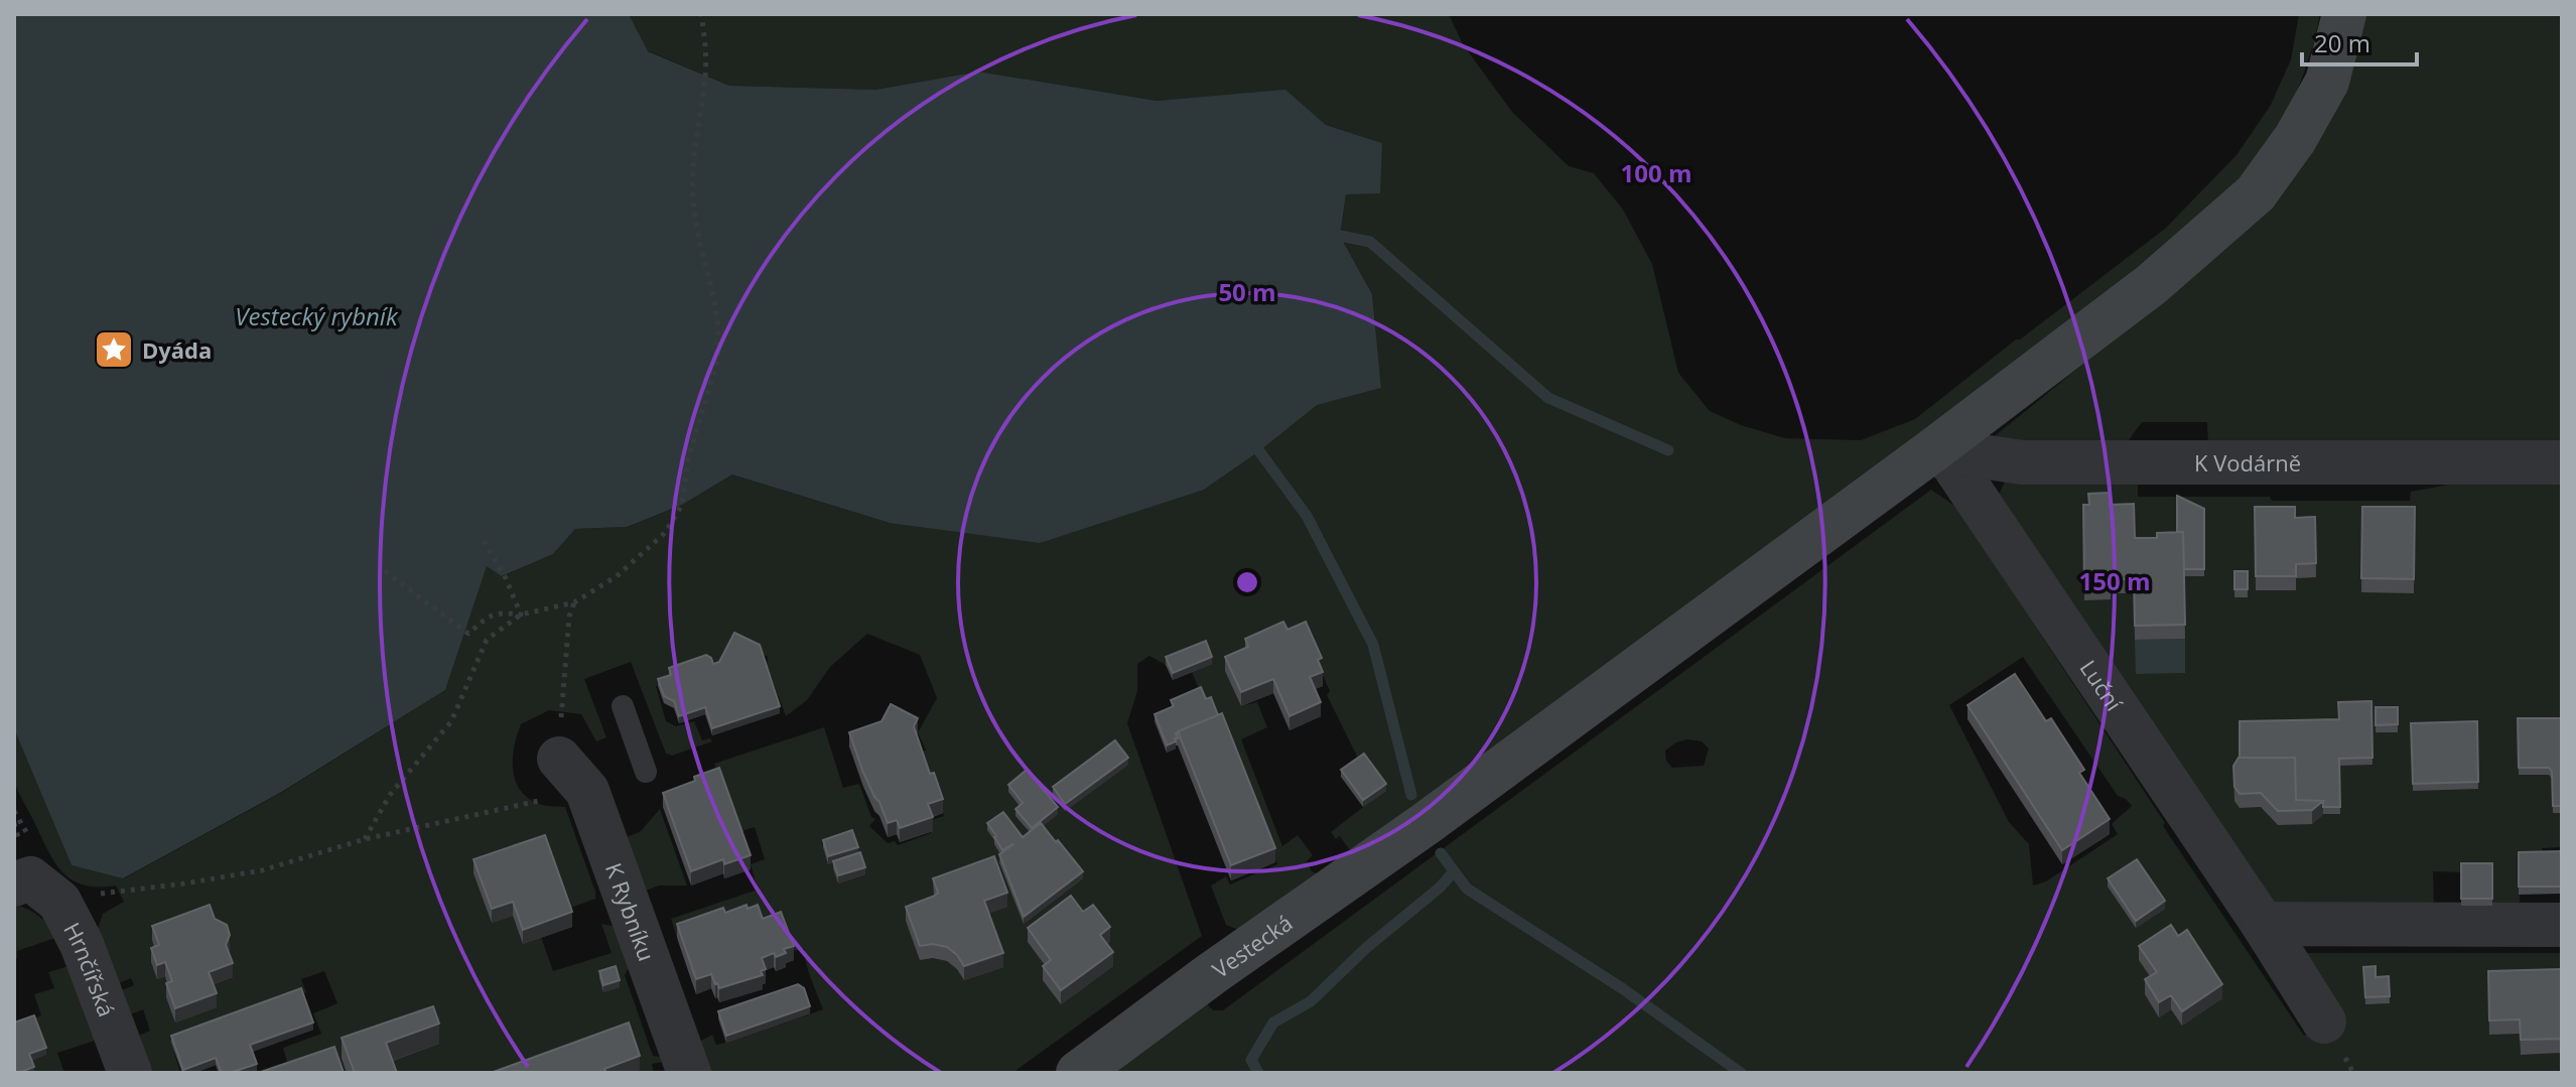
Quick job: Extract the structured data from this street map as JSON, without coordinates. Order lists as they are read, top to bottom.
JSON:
{
  "streets": {
    "street": [
      "K Vodárně",
      "Luční",
      "K Rybníku",
      "Vestecká",
      "Hrnčířská"
    ]
  },
  "crossings": [
    ["K Vodárně", "Luční"],
    ["K Vodárně", "Vestecká"],
    ["Luční", "Vestecká"]
  ],
  "water": ["Vestecký rybník"],
  "places": {
    "place": ["Dyáda"]
  },
  "scale_bar": "20 m",
  "rings": ["100 m", "50 m", "150 m"]
}
